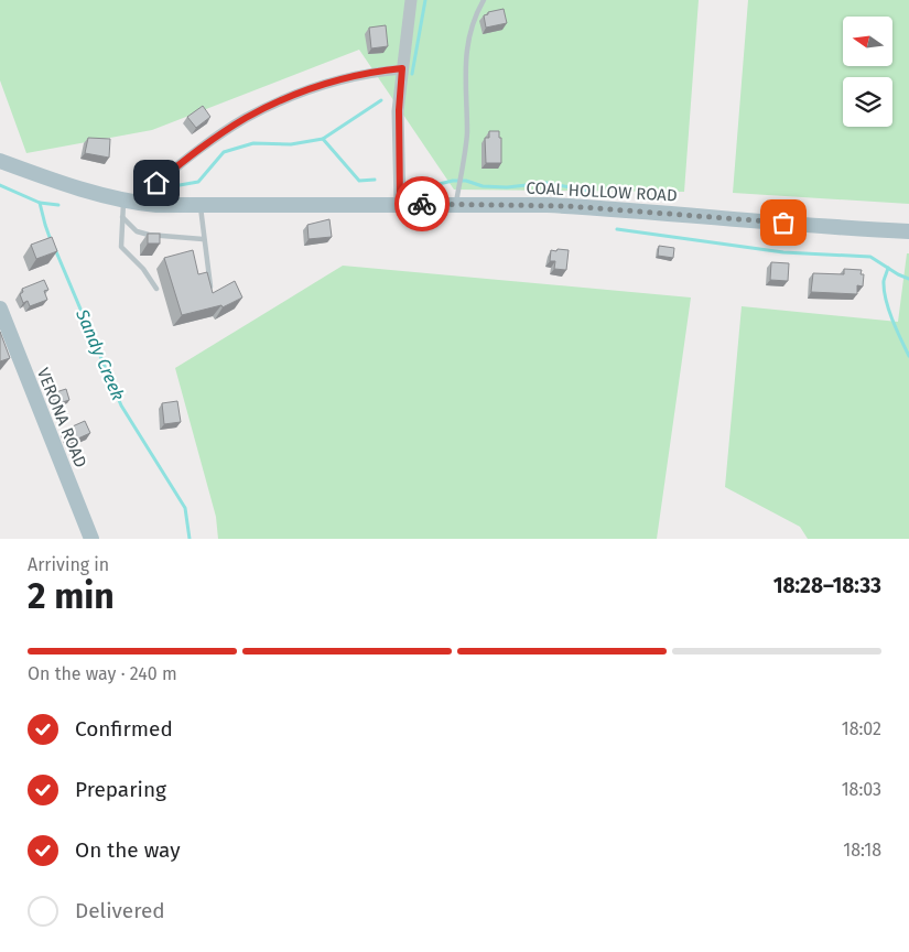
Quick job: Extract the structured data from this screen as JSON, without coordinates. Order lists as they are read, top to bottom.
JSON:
{
  "streets": {
    "main road": ["COAL HOLLOW ROAD", "VERONA ROAD"]
  },
  "water": ["Sandy Creek"],
  "north": "left",
  "page": {
    "heading": ["2 min", "Arriving in", "18:28–18:33"],
    "bar": "On the way · 240 m",
    "list": [
      ["Confirmed", "18:02"],
      ["Preparing", "18:03"],
      ["On the way", "18:18"],
      "Delivered"
    ]
  }
}
